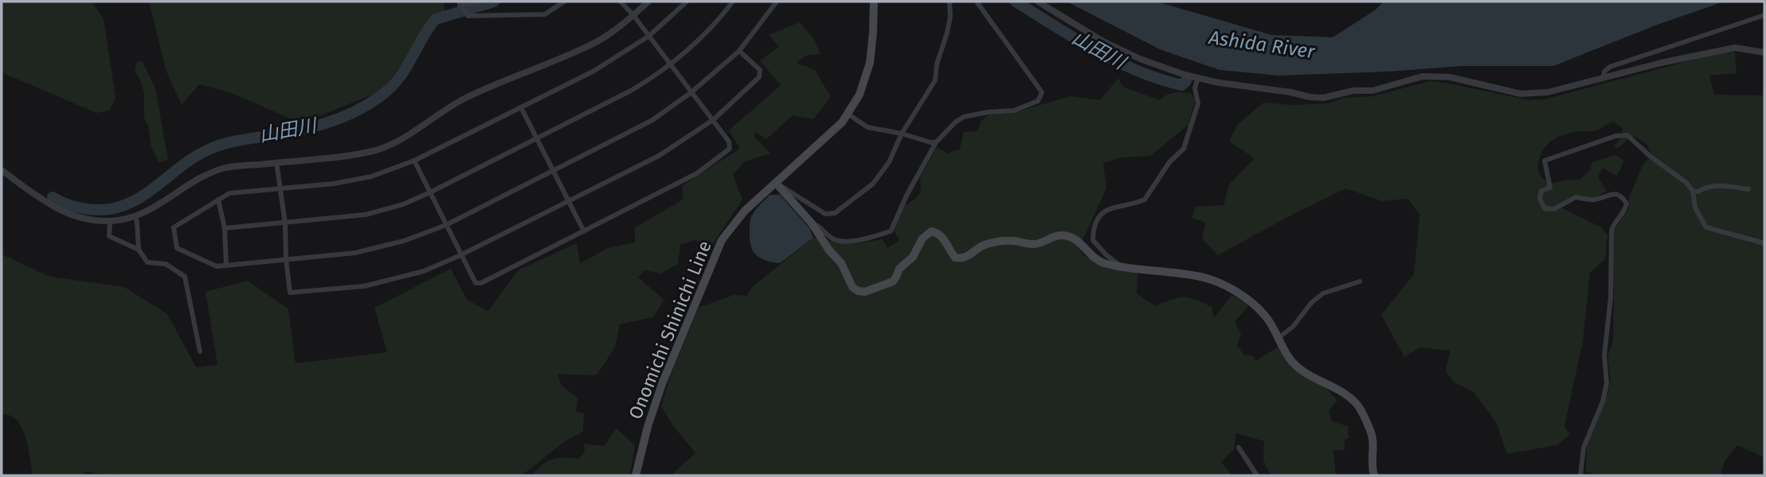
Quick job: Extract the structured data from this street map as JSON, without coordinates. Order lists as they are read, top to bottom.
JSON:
{
  "streets": {
    "main road": ["Onomichi Shinichi Line"]
  },
  "water": ["Ashida River", "山田川"]
}
